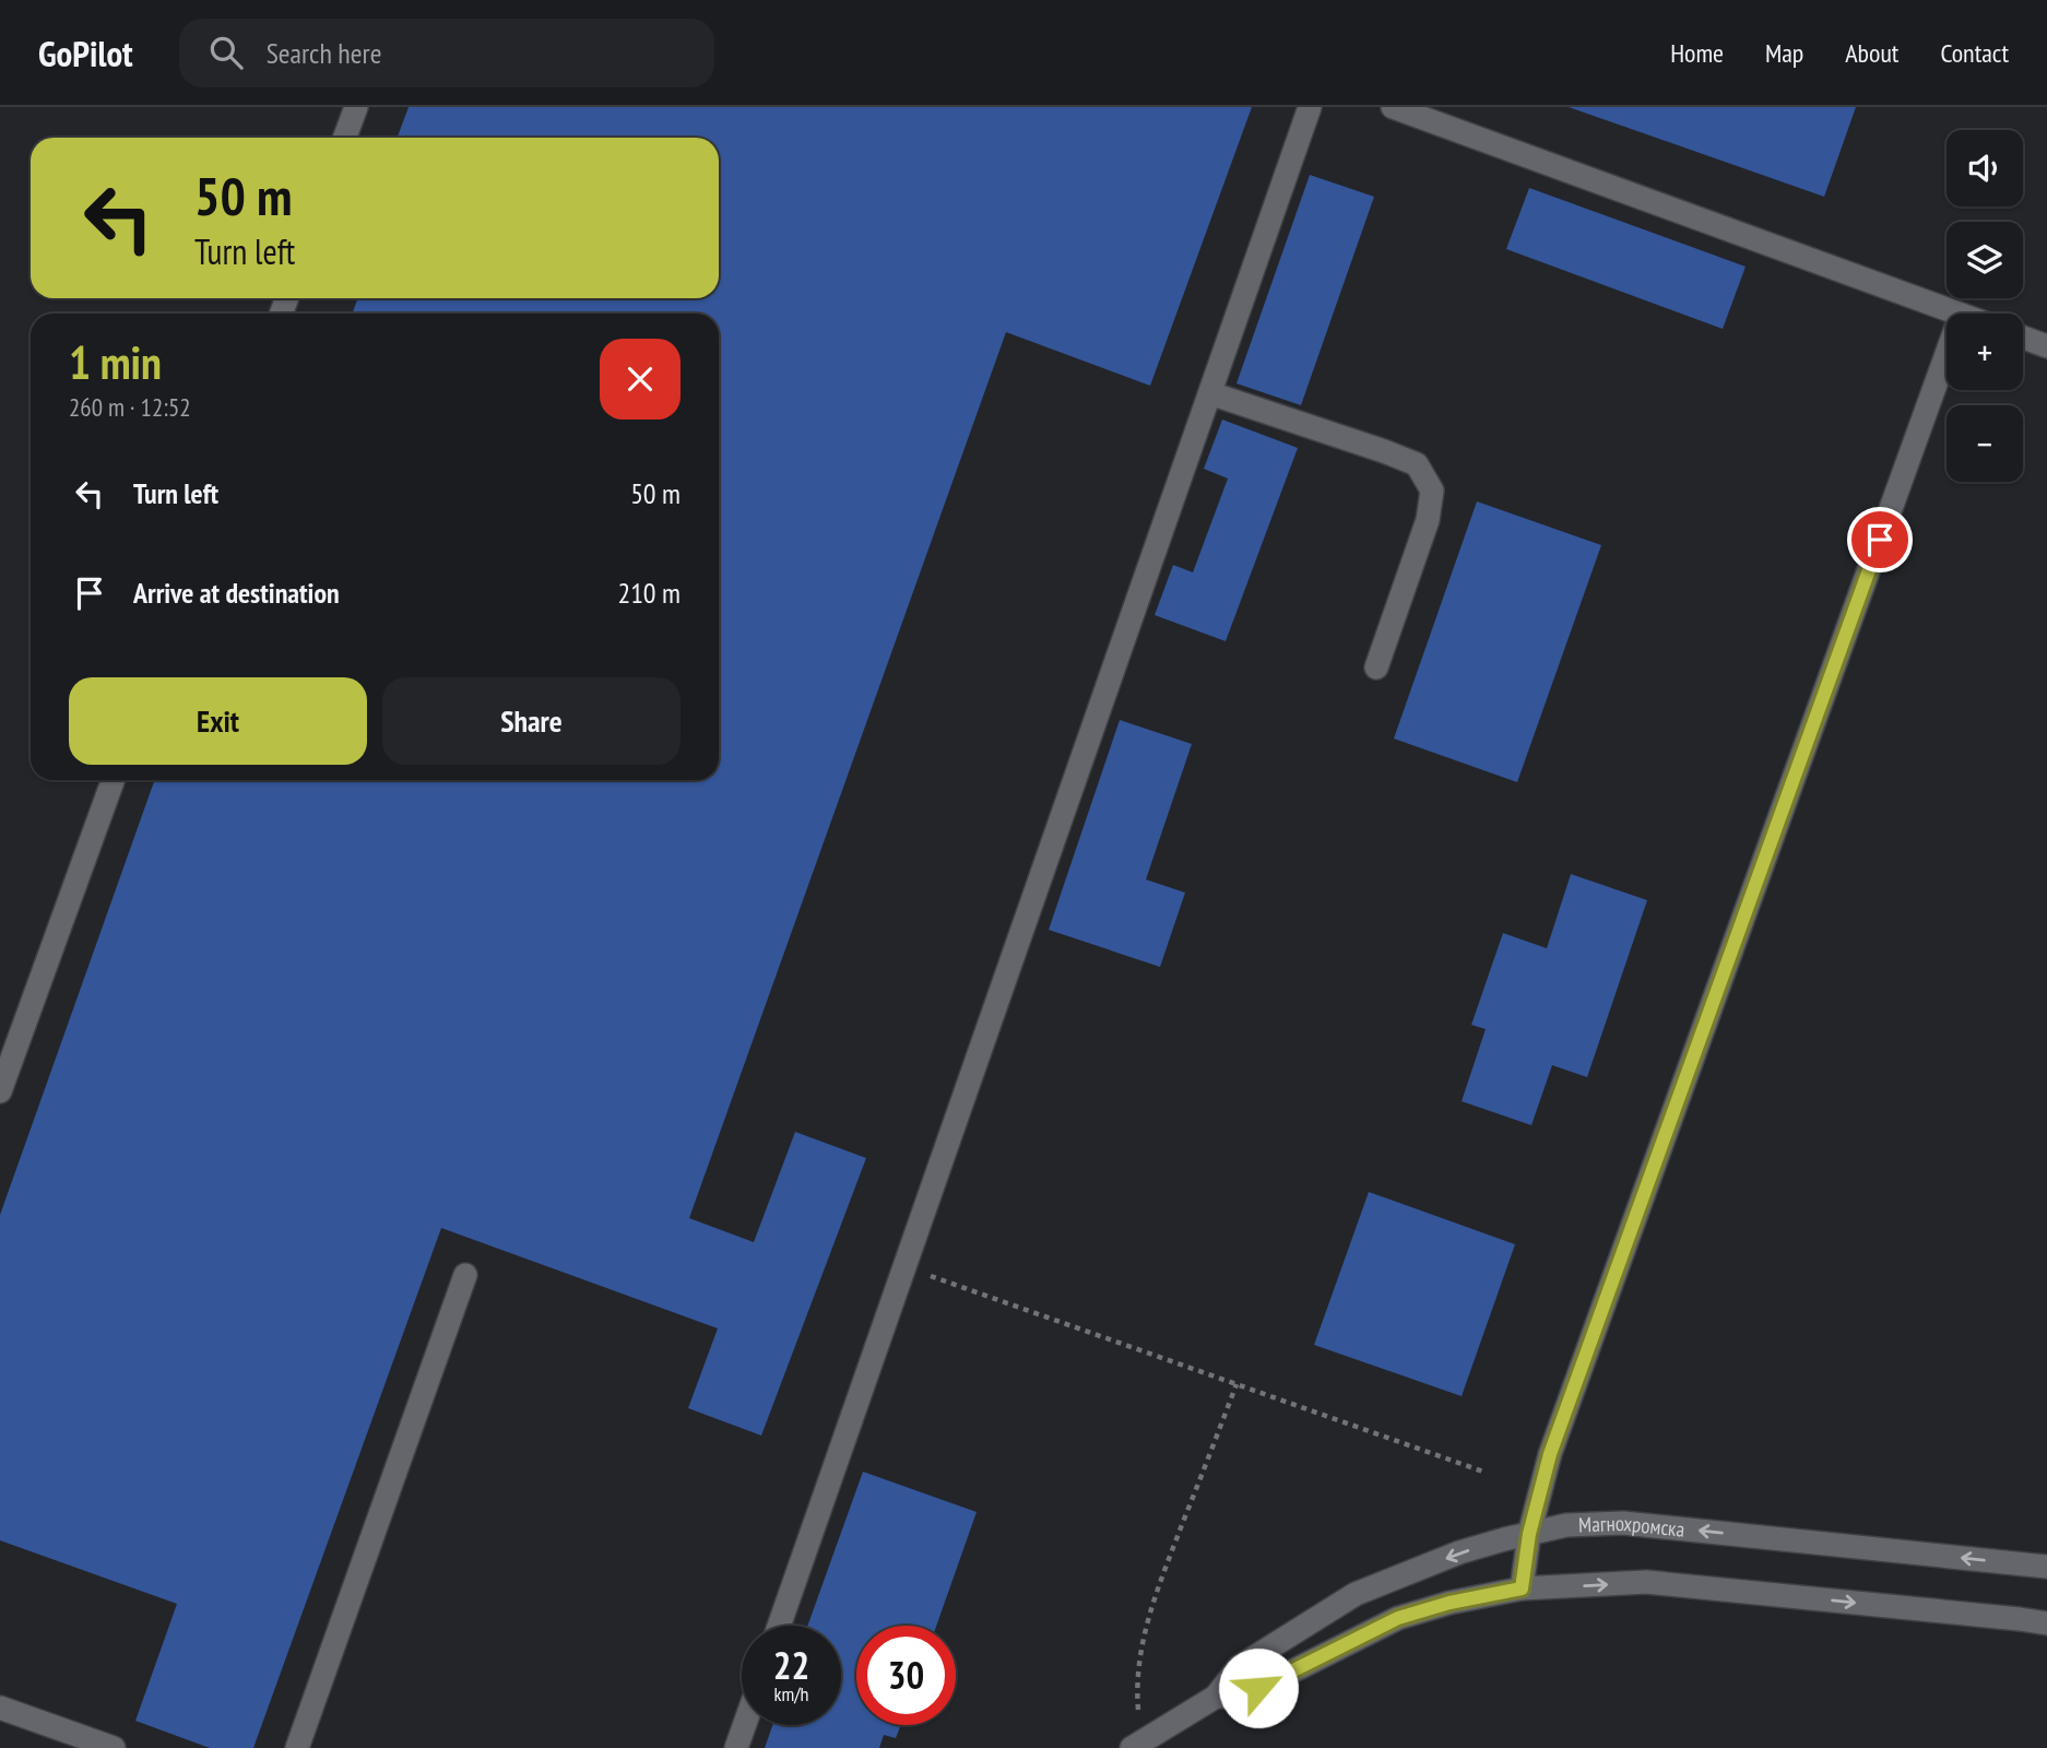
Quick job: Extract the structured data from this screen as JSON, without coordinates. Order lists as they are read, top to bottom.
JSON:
{
  "streets": {
    "street": ["Магнохромска"]
  },
  "page": {
    "header": "GoPilot",
    "search": "Search here",
    "nav": [
      "Home",
      "Map",
      "About",
      "Contact"
    ],
    "map_buttons": ["+", "−"],
    "turn": ["50 m", "Turn left"],
    "heading": ["1 min", "260 m · 12:52"],
    "list": [
      {
        "name": "Turn left",
        "value": "50 m"
      },
      {
        "name": "Arrive at destination",
        "value": "210 m"
      }
    ],
    "buttons": ["Exit", "Share"],
    "speed": "22 km/h",
    "limit": "30"
  }
}
